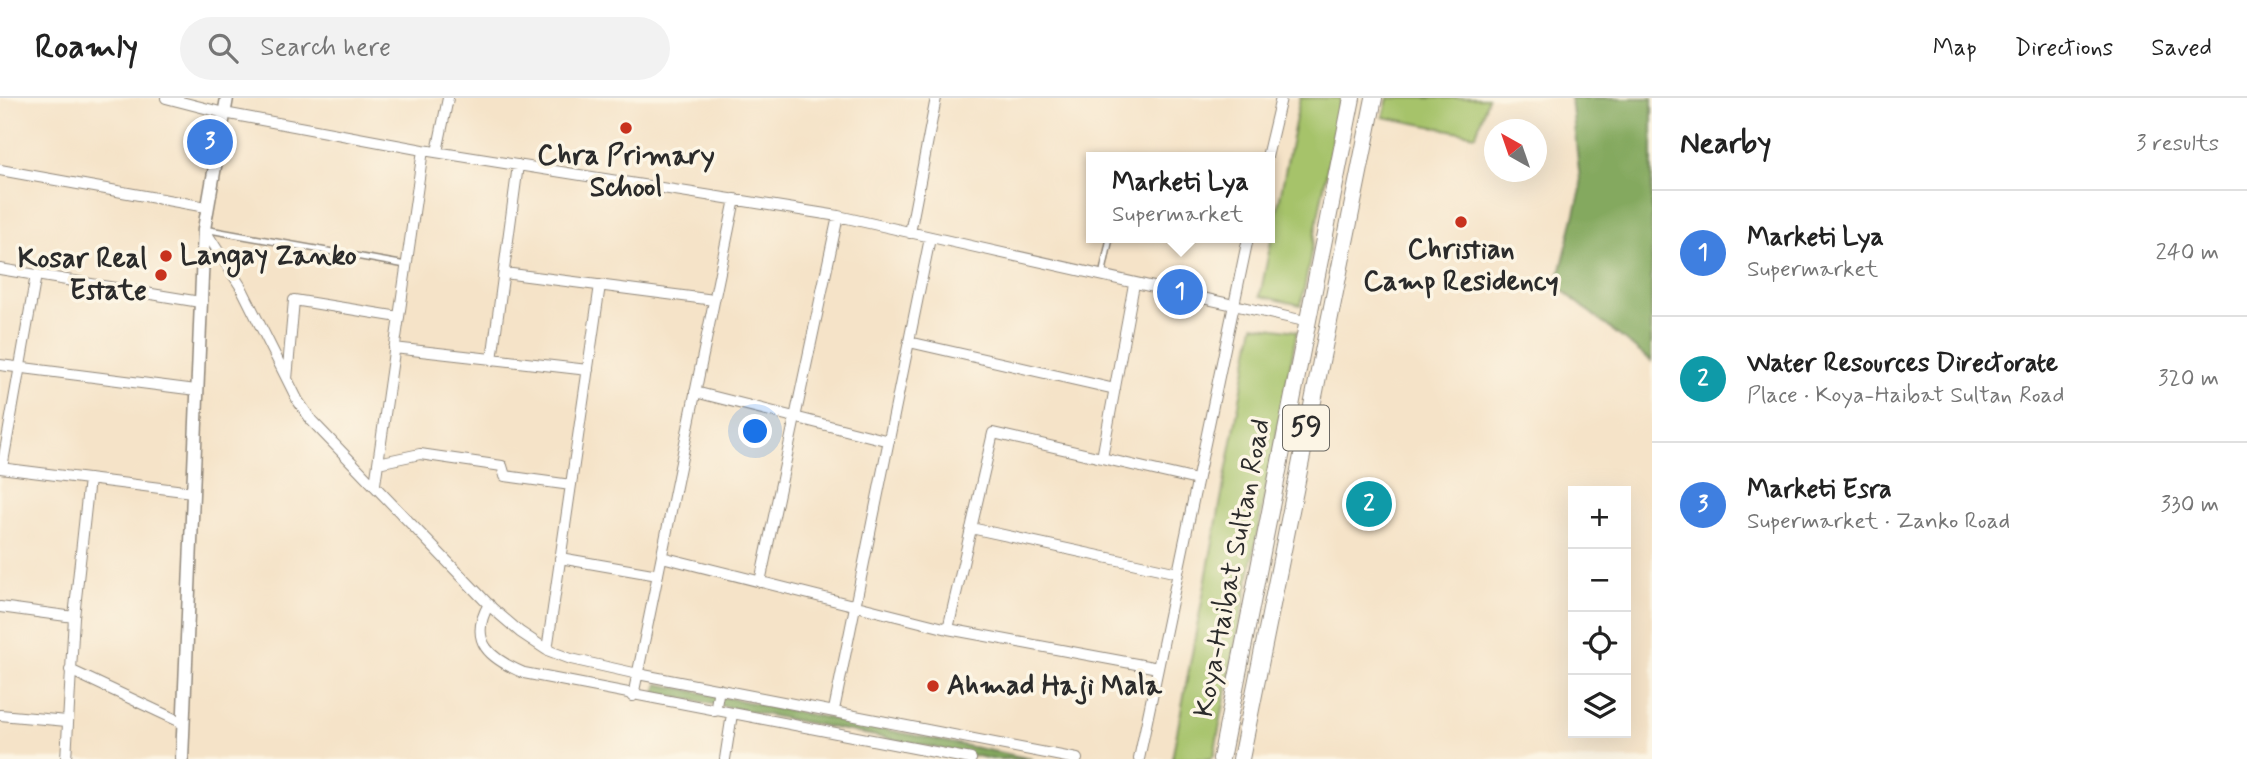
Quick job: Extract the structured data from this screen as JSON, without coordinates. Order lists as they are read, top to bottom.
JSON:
{
  "streets": {
    "main road": ["59", "Koya-Haibat Sultan Road"]
  },
  "places": [
    "Chra Primary School",
    "Christian Camp Residency",
    "Langay Zanko",
    "Kosar Real Estate",
    "Ahmad Haji Mala"
  ],
  "north": "top left",
  "page": {
    "header": "Roamly",
    "search": "Search here",
    "nav": ["Map", "Directions", "Saved"],
    "heading": ["Nearby", "3 results"],
    "pins": ["3", "1", "2"],
    "popup": ["Marketi Lya", "Supermarket"],
    "list": [
      {
        "mark": "1",
        "name": "Marketi Lya",
        "note": "Supermarket",
        "value": "240 m"
      },
      {
        "mark": "2",
        "name": "Water Resources Directorate",
        "note": "Place · Koya-Haibat Sultan Road",
        "value": "320 m"
      },
      {
        "mark": "3",
        "name": "Marketi Esra",
        "note": "Supermarket · Zanko Road",
        "value": "330 m"
      }
    ],
    "map_buttons": ["+", "−"]
  }
}
